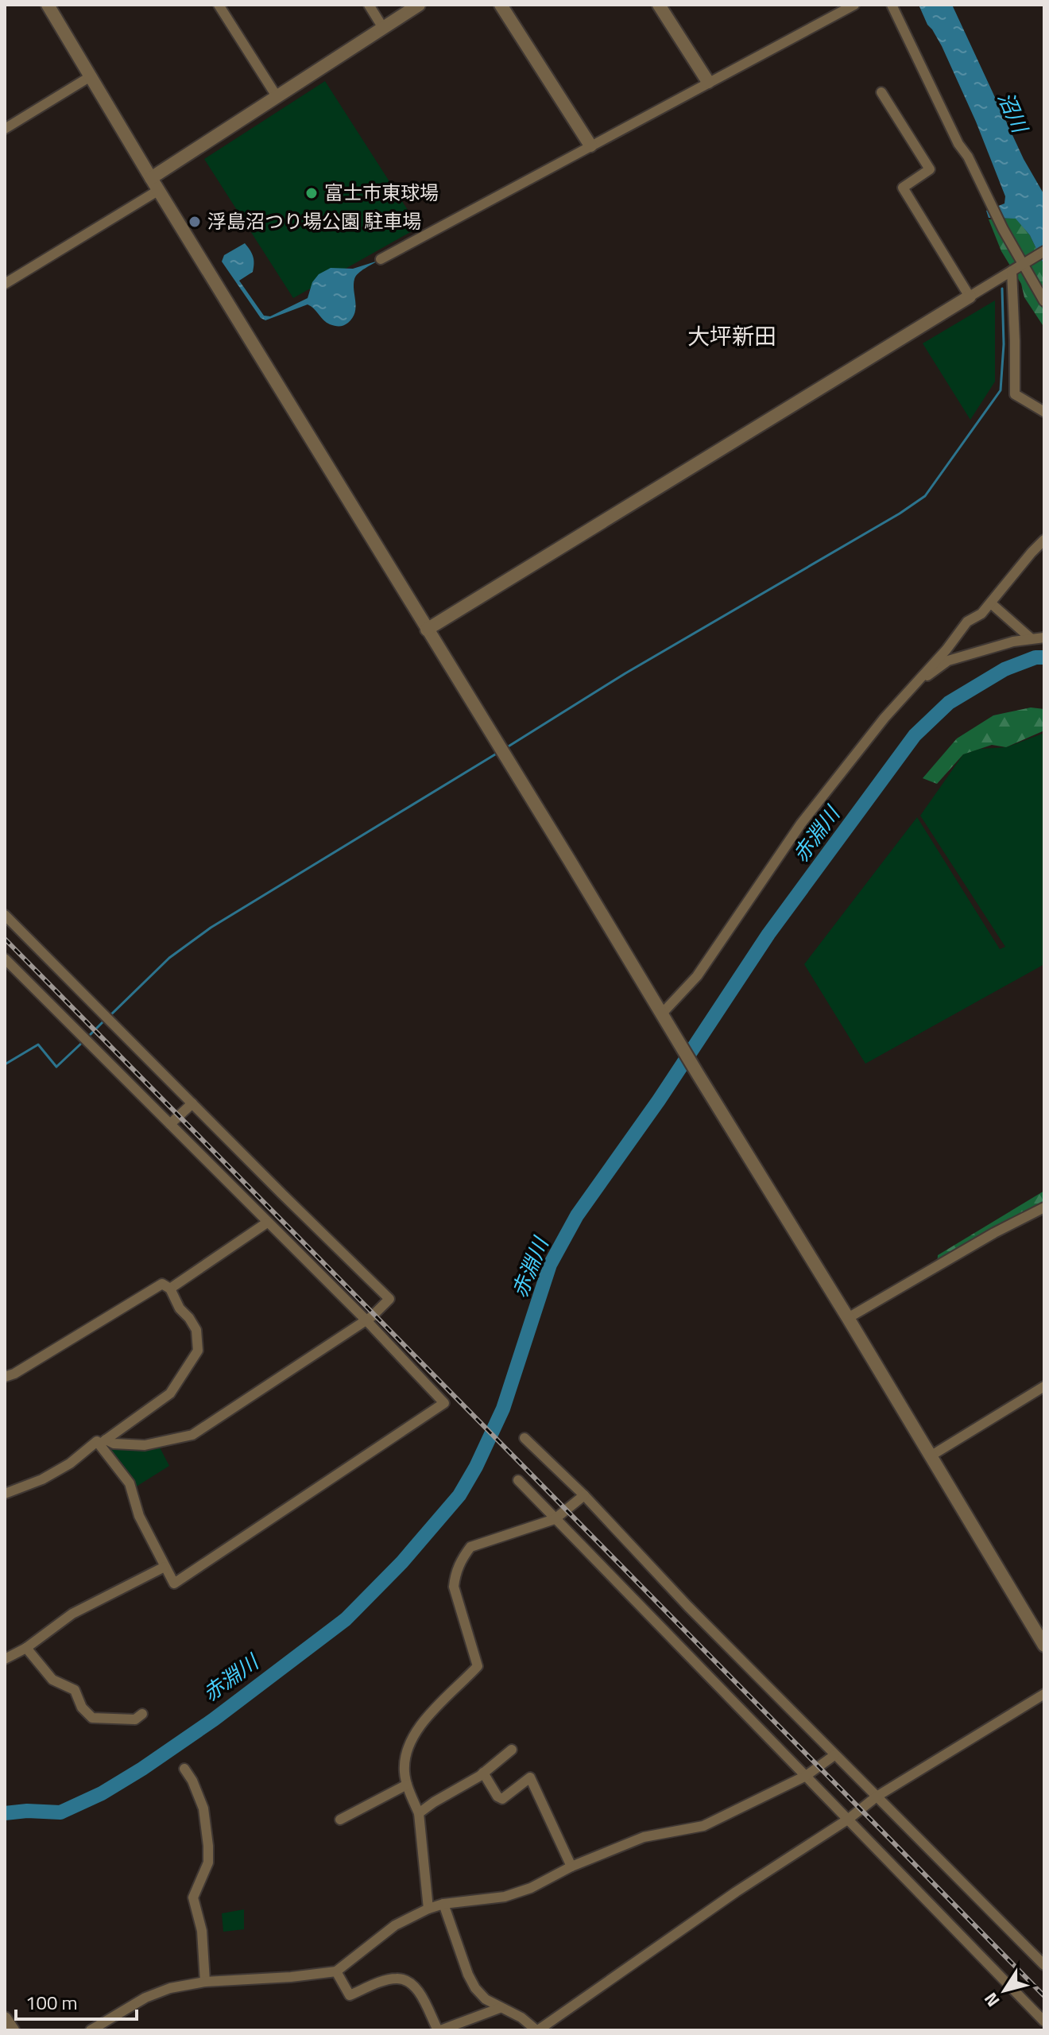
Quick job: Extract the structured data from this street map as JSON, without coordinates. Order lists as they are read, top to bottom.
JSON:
{
  "districts": ["大坪新田"],
  "water": ["沼川", "赤淵川"],
  "places": ["富士市東球場", "浮島沼つり場公園 駐車場"],
  "scale_bar": "100 m",
  "north": "bottom left"
}
